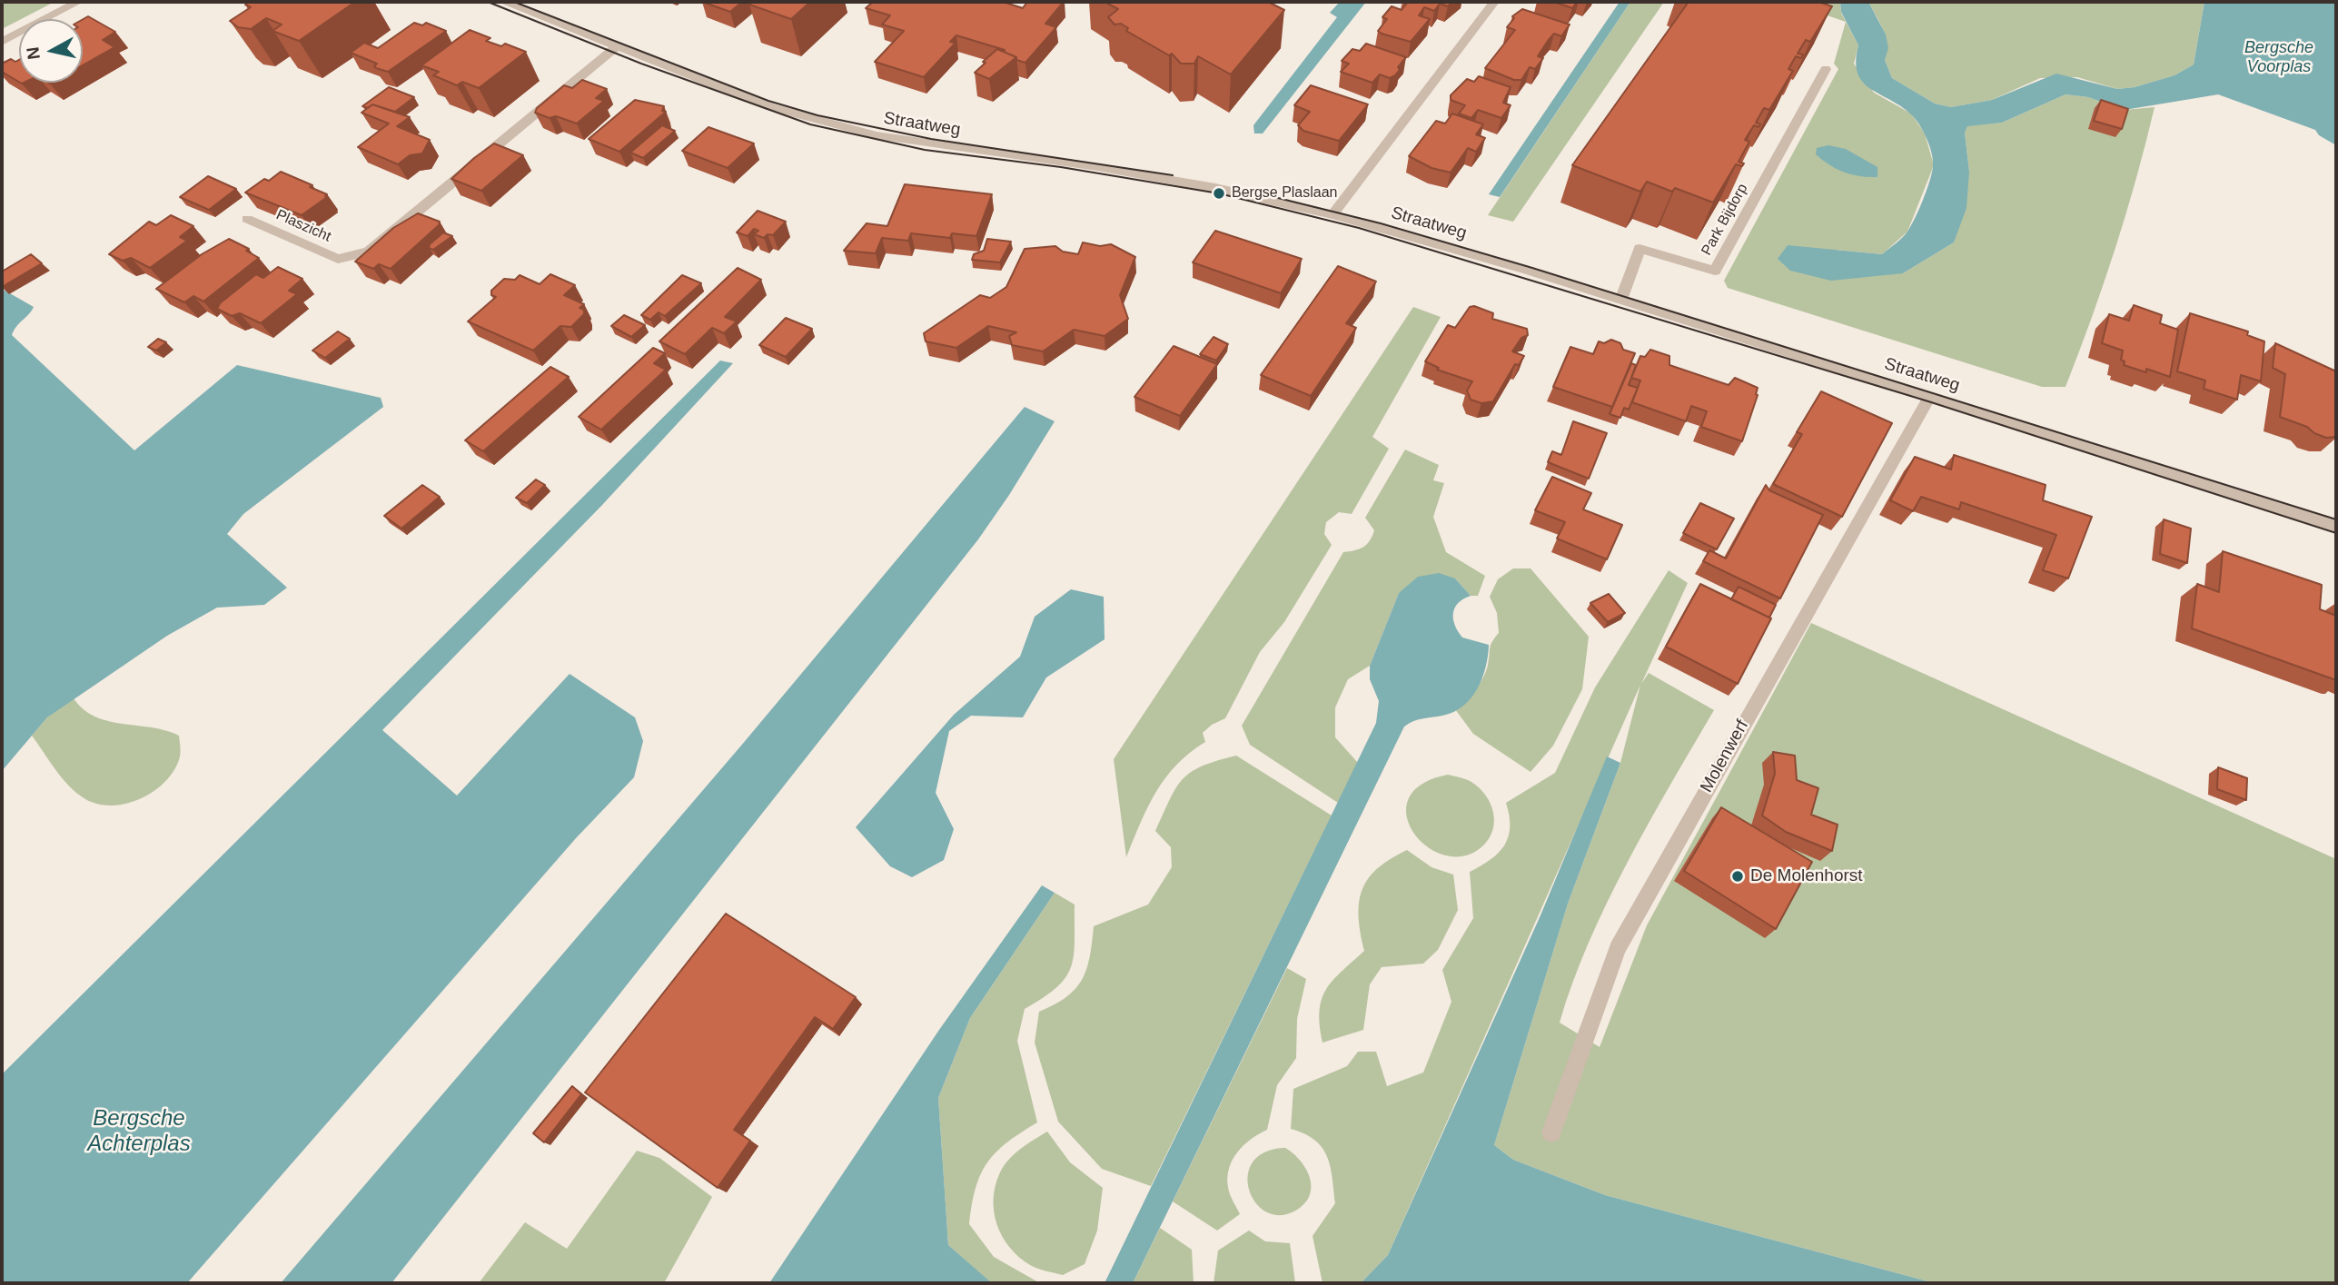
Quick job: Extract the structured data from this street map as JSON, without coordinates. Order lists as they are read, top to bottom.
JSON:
{
  "streets": {
    "street": [
      "Straatweg",
      "Park Bijdorp",
      "Plaszicht",
      "Molenwerf"
    ]
  },
  "crossings": [
    ["Straatweg", "Park Bijdorp"],
    ["Straatweg", "Plaszicht"],
    ["Straatweg", "Molenwerf"]
  ],
  "water": ["Bergsche Voorplas", "Bergsche Achterplas"],
  "places": ["Bergse Plaslaan", "De Molenhorst"],
  "north": "left"
}
